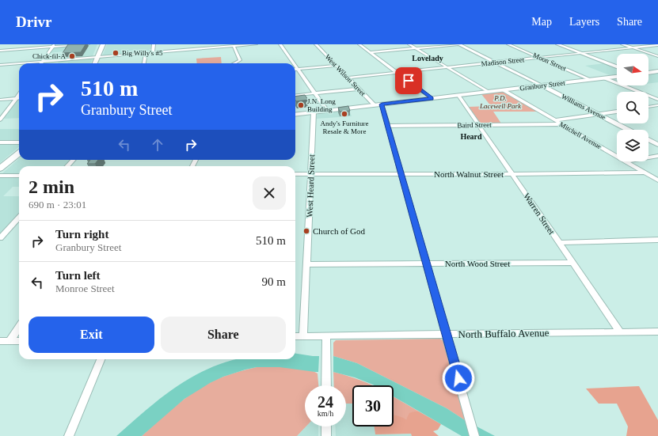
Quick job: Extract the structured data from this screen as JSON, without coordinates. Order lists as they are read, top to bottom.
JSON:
{
  "streets": {
    "street": [
      "Madison Street",
      "Moon Street",
      "West Wilson Street",
      "Granbury Street",
      "Williams Avenue",
      "Baird Street",
      "Mitchell Avenue",
      "North Walnut Street",
      "West Heard Street",
      "Warren Street",
      "North Wood Street",
      "North Buffalo Avenue"
    ]
  },
  "crossings": [
    ["Madison Street", "Moon Street"],
    ["Madison Street", "West Wilson Street"],
    ["Madison Street", "Williams Avenue"],
    ["Moon Street", "Granbury Street"],
    ["West Wilson Street", "Granbury Street"],
    ["West Wilson Street", "Baird Street"],
    ["West Wilson Street", "North Walnut Street"],
    ["West Wilson Street", "North Wood Street"],
    ["West Wilson Street", "North Buffalo Avenue"],
    ["Granbury Street", "Williams Avenue"],
    ["Granbury Street", "Mitchell Avenue"],
    ["Granbury Street", "West Heard Street"],
    ["Granbury Street", "Warren Street"],
    ["Baird Street", "Mitchell Avenue"],
    ["Baird Street", "Warren Street"],
    ["Mitchell Avenue", "North Walnut Street"],
    ["North Walnut Street", "West Heard Street"],
    ["North Walnut Street", "Warren Street"],
    ["West Heard Street", "North Wood Street"],
    ["West Heard Street", "North Buffalo Avenue"],
    ["Warren Street", "North Wood Street"],
    ["Warren Street", "North Buffalo Avenue"]
  ],
  "districts": ["Lovelady", "Heard"],
  "parks": ["P.D. Lacewell Park"],
  "places": [
    "Big Willy's #5",
    "Chick-fil-A",
    "J.N. Long Building",
    "Andy's Furniture Resale & More",
    "Church of God"
  ],
  "north": "right",
  "page": {
    "header": "Drivr",
    "nav": ["Map", "Layers", "Share"],
    "turn": ["510 m", "Granbury Street"],
    "heading": ["2 min", "690 m · 23:01"],
    "list": [
      {
        "name": "Turn right",
        "note": "Granbury Street",
        "value": "510 m"
      },
      {
        "name": "Turn left",
        "note": "Monroe Street",
        "value": "90 m"
      }
    ],
    "buttons": ["Exit", "Share"],
    "speed": "24 km/h",
    "limit": "30"
  }
}
